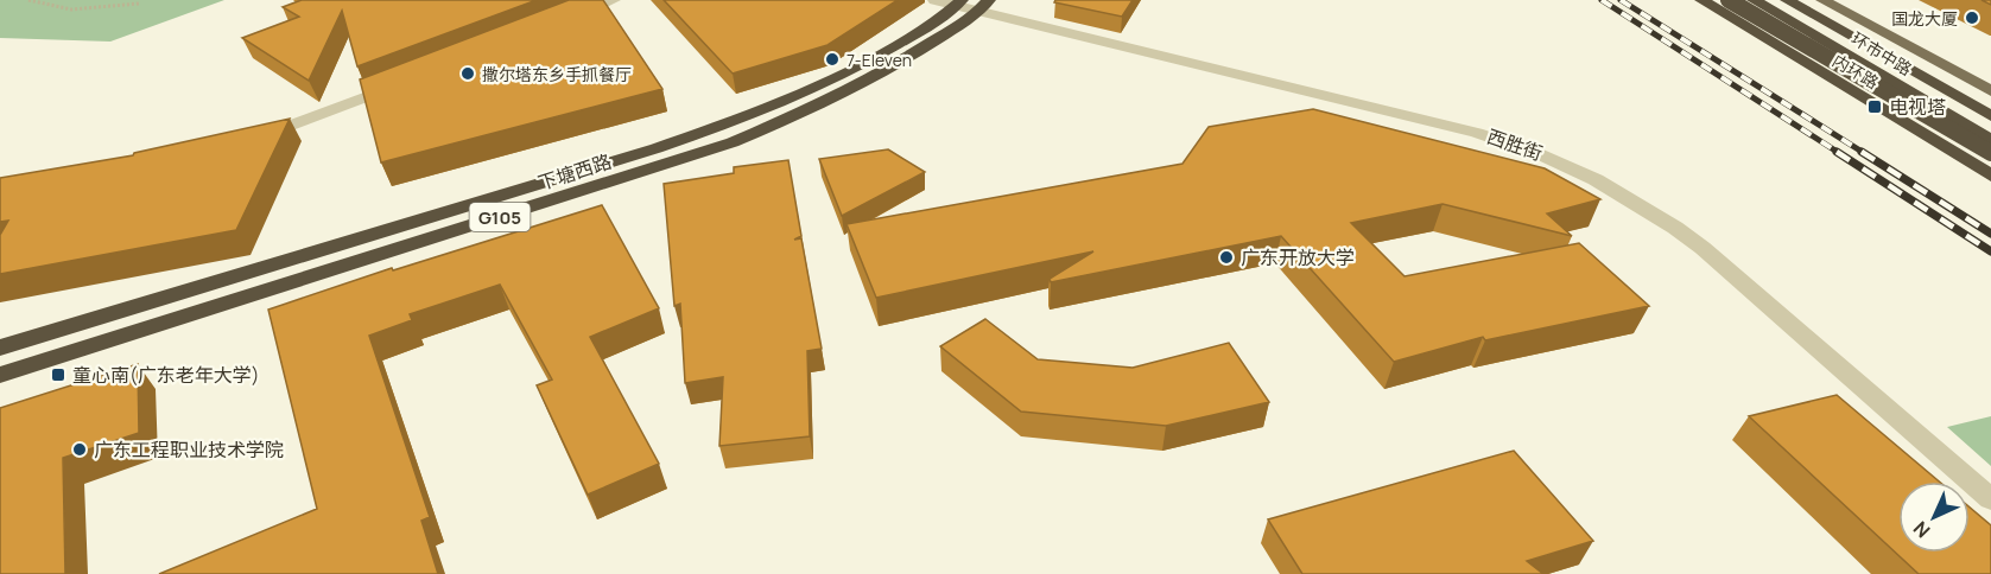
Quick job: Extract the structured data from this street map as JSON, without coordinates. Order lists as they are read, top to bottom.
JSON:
{
  "streets": {
    "highway": [
      "环市中路",
      "内环路",
      "下塘西路",
      "G105"
    ],
    "street": ["西胜街"]
  },
  "crossings": [
    ["西胜街", "下塘西路"]
  ],
  "places": {
    "other": [
      "国龙大厦",
      "7-Eleven",
      "撒尔塔东乡手抓餐厅",
      "广东开放大学",
      "广东工程职业技术学院"
    ],
    "transit": ["电视塔", "童心南(广东老年大学)"]
  },
  "north": "bottom left"
}
